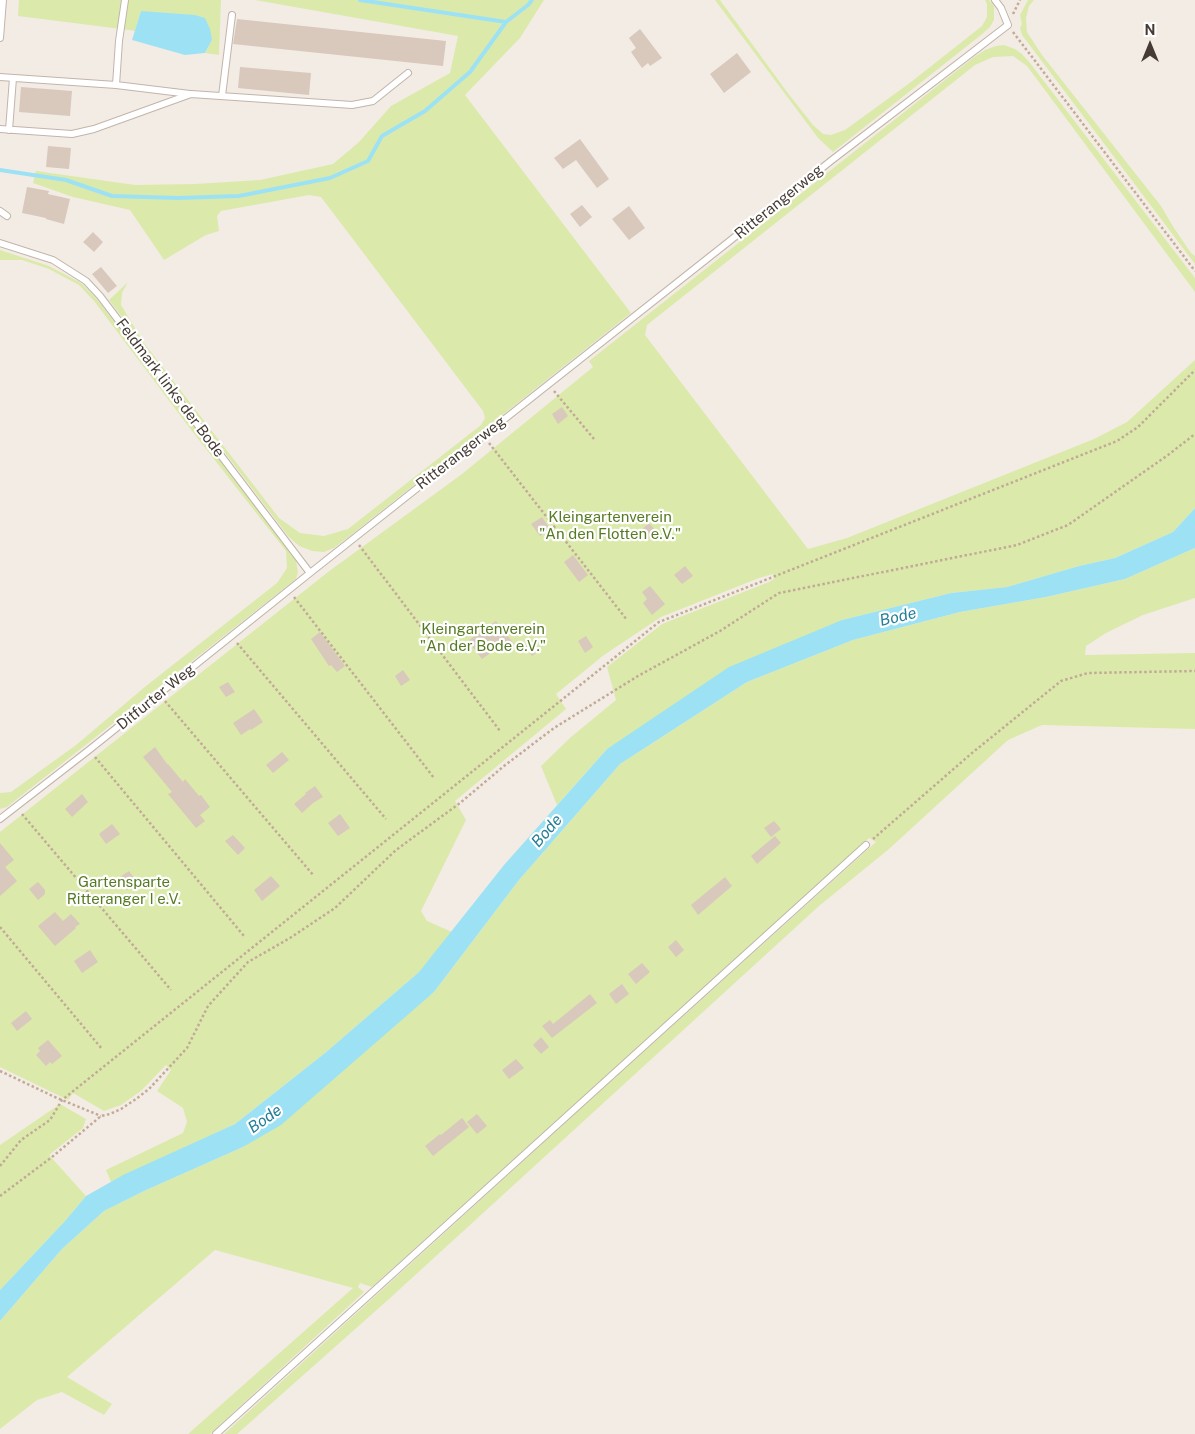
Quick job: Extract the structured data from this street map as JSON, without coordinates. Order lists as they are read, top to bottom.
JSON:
{
  "streets": {
    "lane": ["Ritterangerweg", "Feldmark links der Bode", "Ditfurter Weg"]
  },
  "crossings": [
    ["Ritterangerweg", "Feldmark links der Bode"],
    ["Ritterangerweg", "Ditfurter Weg"],
    ["Feldmark links der Bode", "Ditfurter Weg"]
  ],
  "water": ["Bode"],
  "parks": ["Kleingartenverein \"An den Flotten e.V.\"", "Kleingartenverein \"An der Bode e.V.\"", "Gartensparte Ritteranger I e.V."],
  "north": "top"
}
